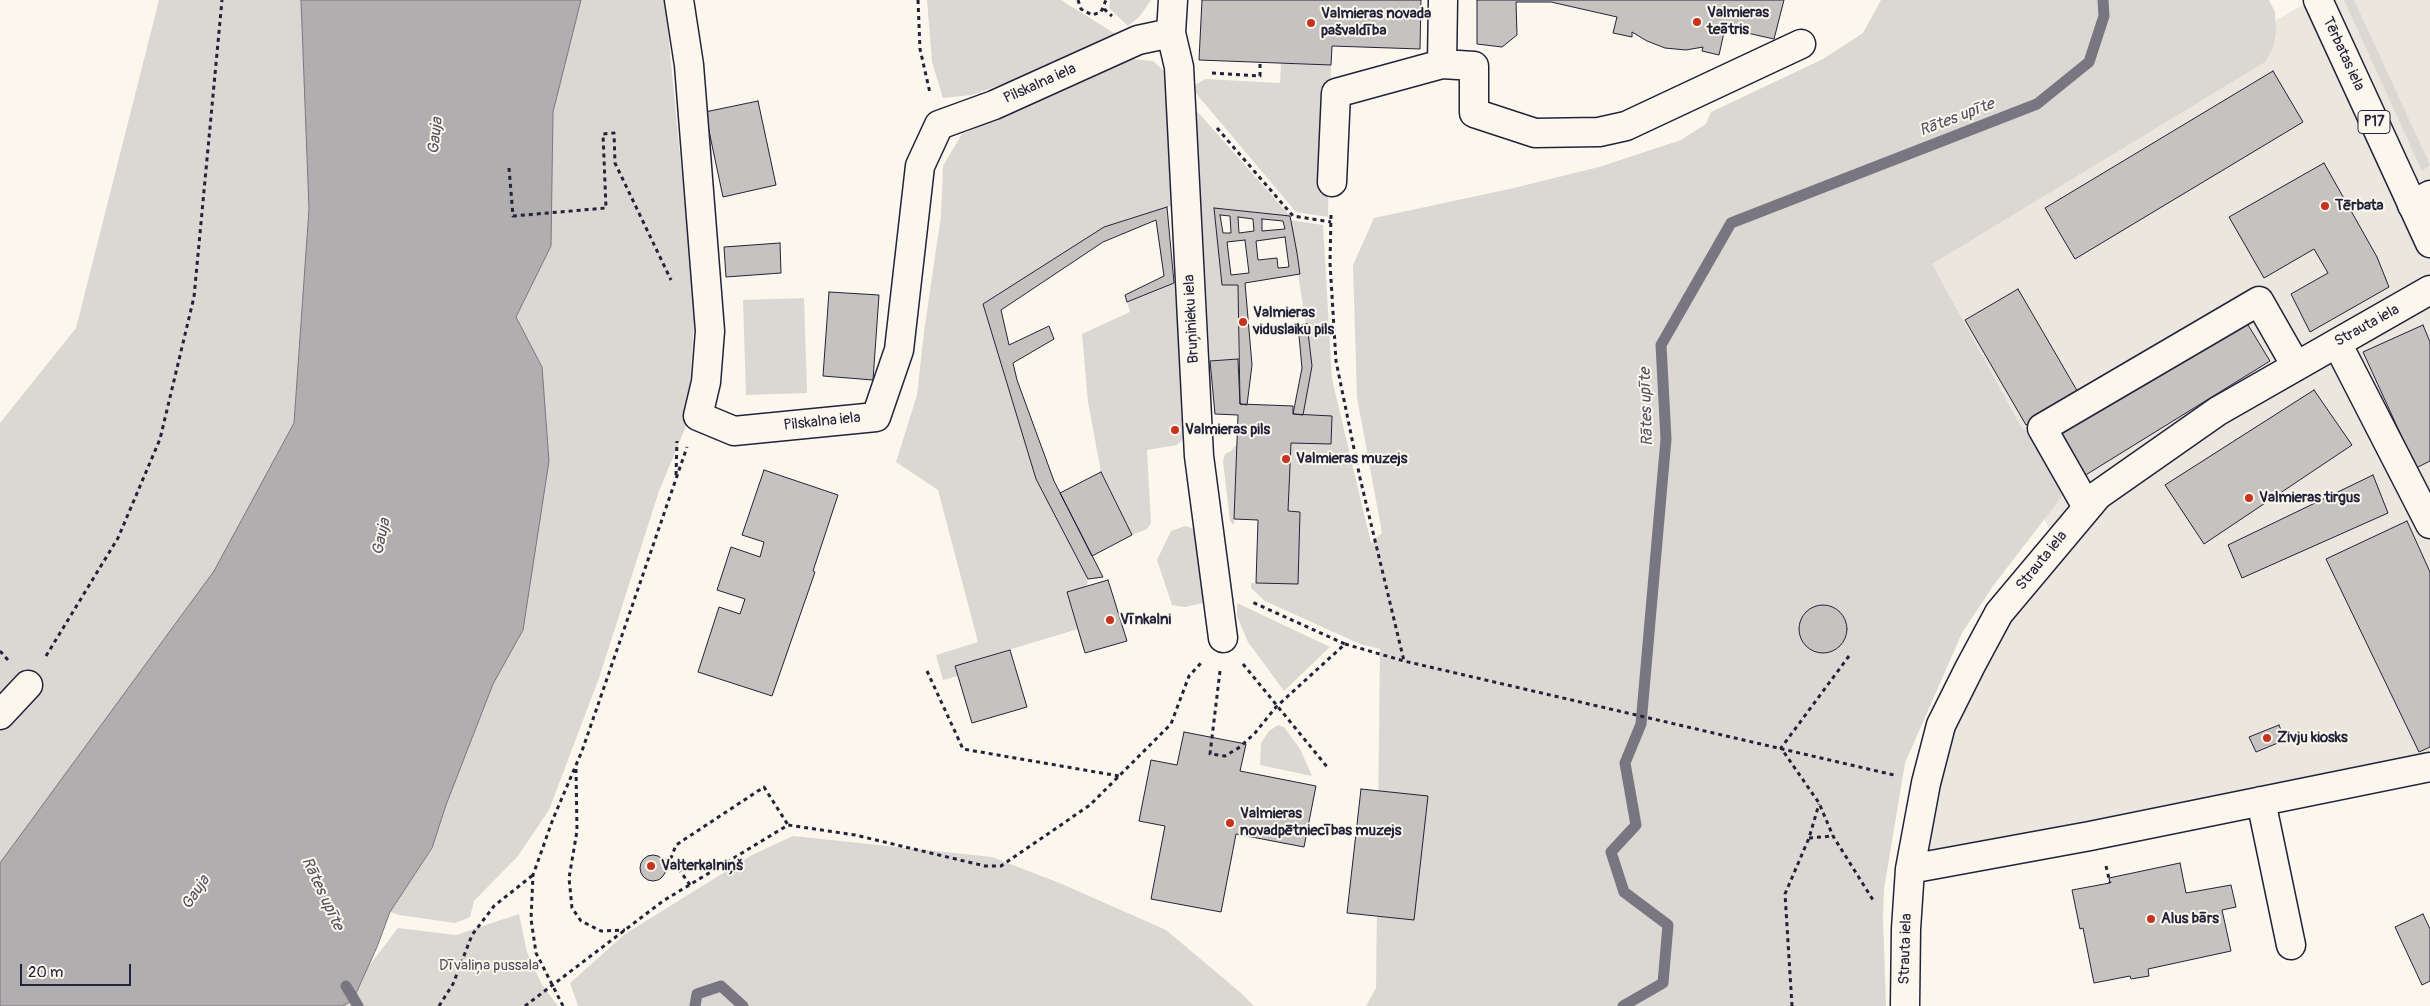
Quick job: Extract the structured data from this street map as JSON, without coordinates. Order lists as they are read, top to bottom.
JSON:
{
  "streets": {
    "street": [
      "Tērbatas iela",
      "Pilskalna iela",
      "P17",
      "Bruņinieku iela",
      "Strauta iela"
    ]
  },
  "crossings": [
    ["Pilskalna iela", "Bruņinieku iela"]
  ],
  "water": ["Rātes upīte", "Gauja"],
  "parks": ["Dīvaliņa pussala"],
  "places": [
    "Valmieras teātris",
    "Valmieras novada pašvaldība",
    "Tērbata",
    "Valmieras viduslaiku pils",
    "Valmieras pils",
    "Valmieras muzejs",
    "Valmieras tirgus",
    "Vīnkalni",
    "Zivju kiosks",
    "Valmieras novadpētniecības muzejs",
    "Valterkalniņš",
    "Alus bārs"
  ],
  "scale_bar": "20 m"
}
